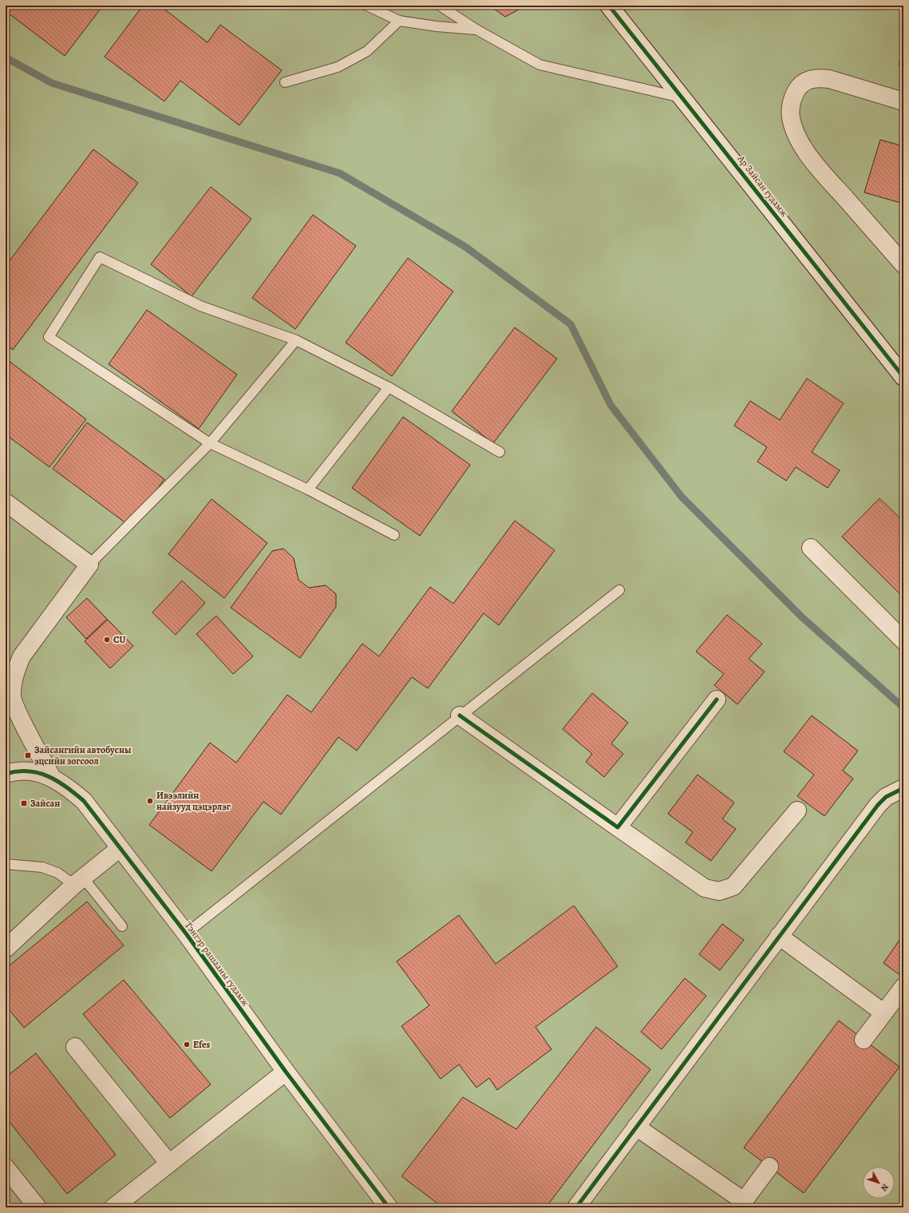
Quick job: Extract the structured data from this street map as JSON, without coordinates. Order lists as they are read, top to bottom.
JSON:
{
  "streets": {
    "street": ["Ар Зайсан гудамж", "Тэнгэр рашааны гудамж"]
  },
  "places": {
    "other": ["CU", "Ивээлийн найзууд цэцэрлэг", "Efes"],
    "transit": ["Зайсангийн автобусны эцсийн зогсоол", "Зайсан"]
  },
  "north": "bottom right"
}
